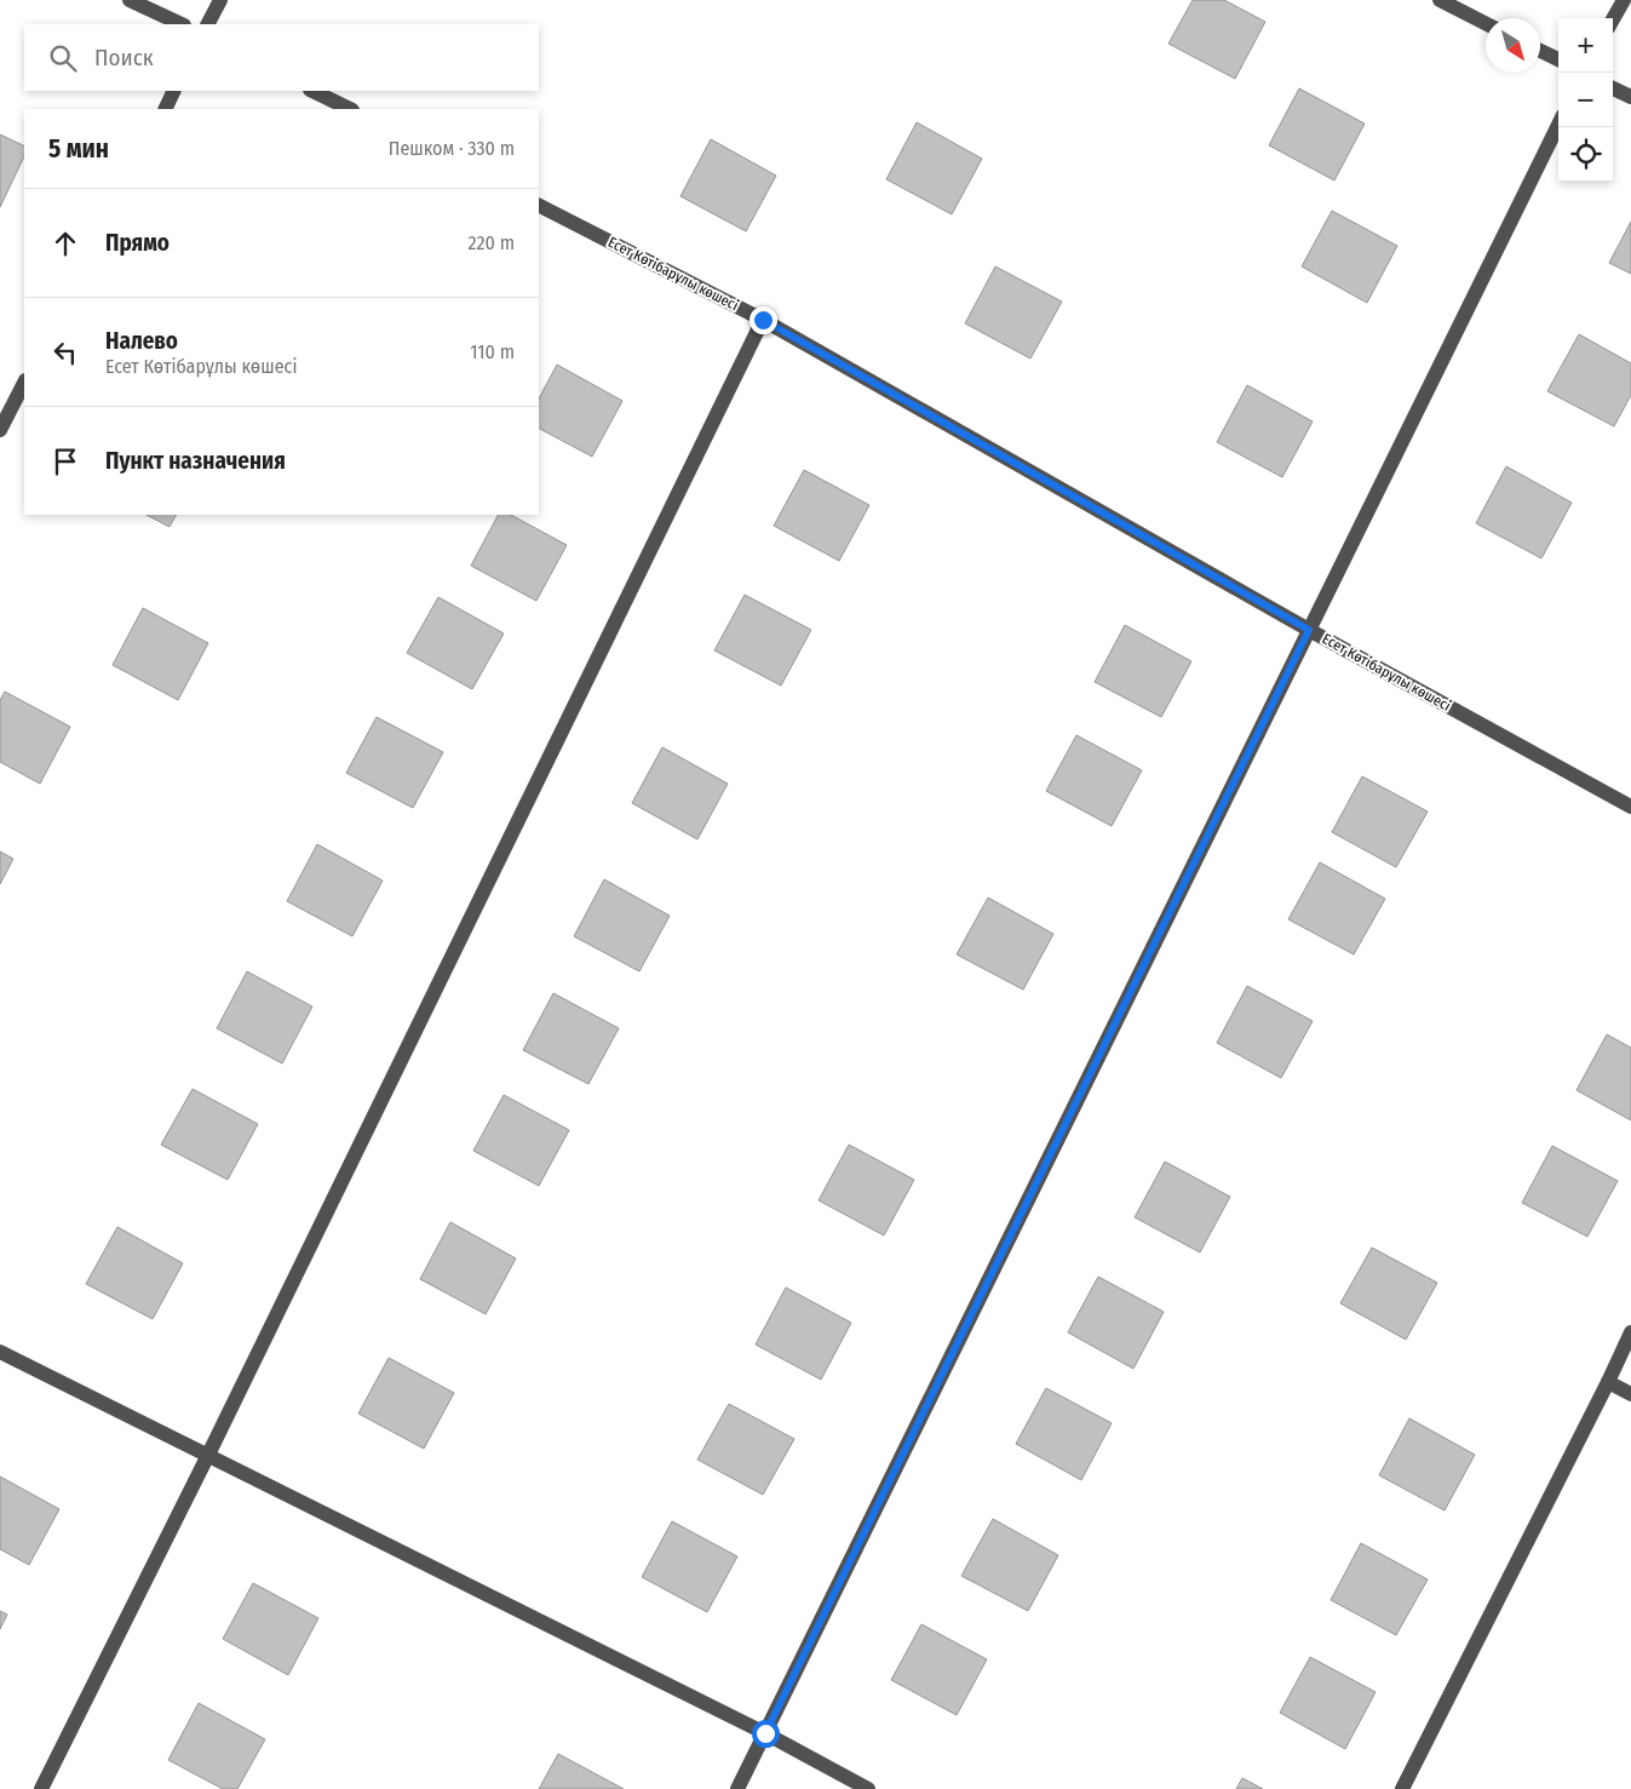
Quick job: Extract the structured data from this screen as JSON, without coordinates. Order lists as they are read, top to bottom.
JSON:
{
  "streets": {
    "street": ["Есет Көтібарұлы көшесі"]
  },
  "north": "bottom right",
  "page": {
    "map_buttons": ["+", "−"],
    "search": "Поиск",
    "heading": ["5 мин", "Пешком · 330 m"],
    "list": [
      ["Прямо", "220 m"],
      ["Налево", "Есет Көтібарұлы көшесі", "110 m"],
      "Пункт назначения"
    ]
  }
}
